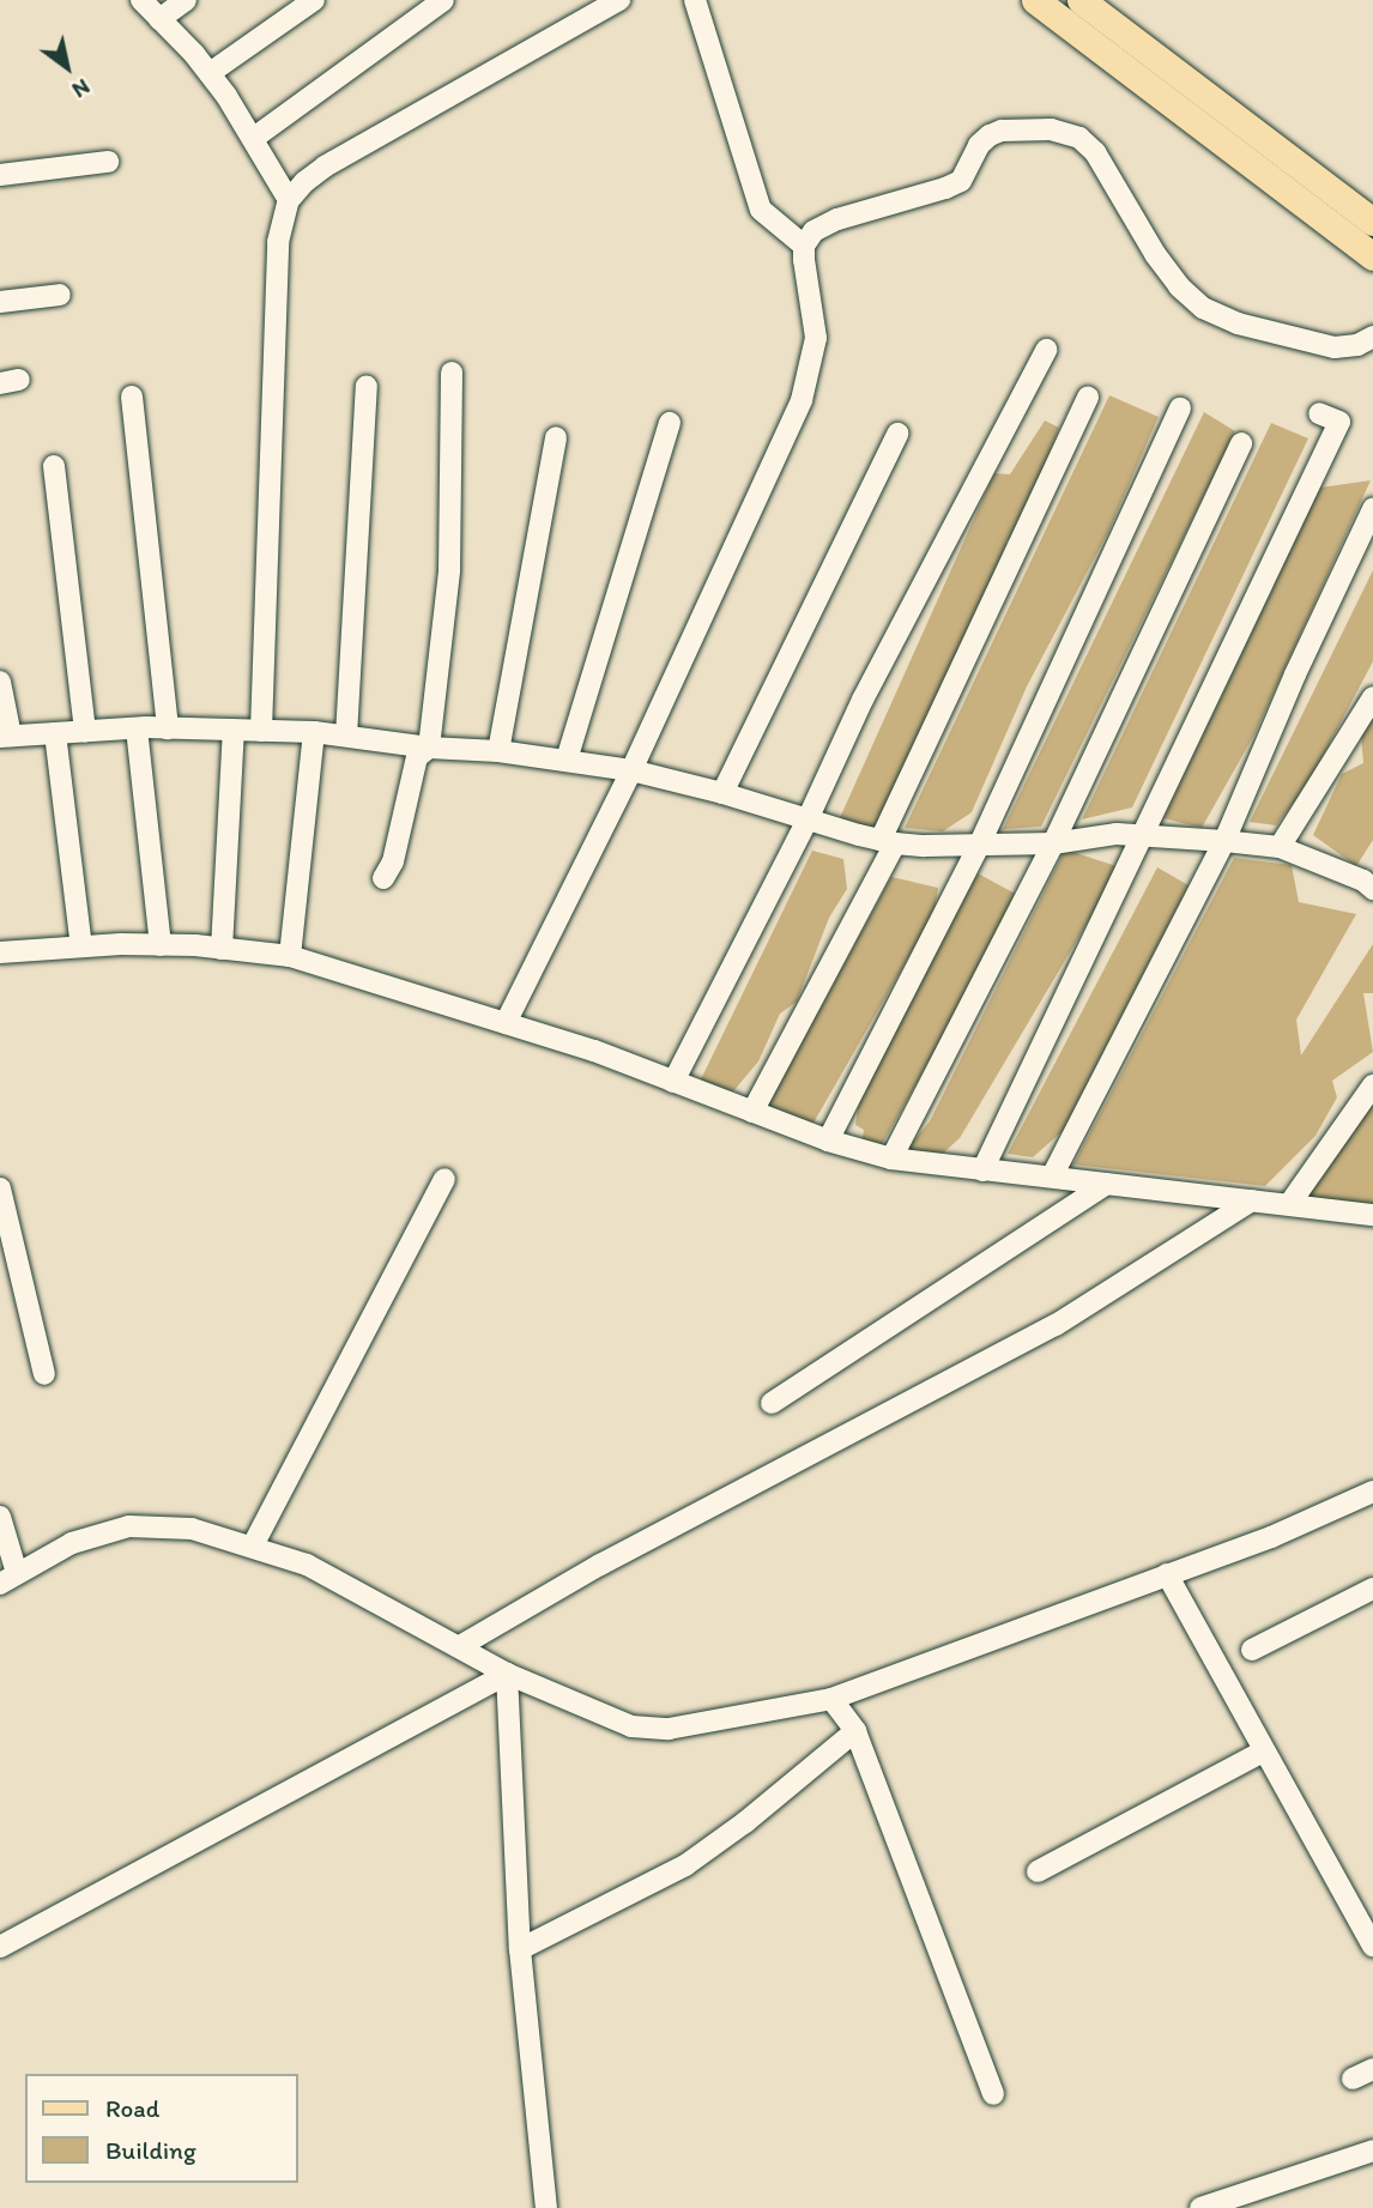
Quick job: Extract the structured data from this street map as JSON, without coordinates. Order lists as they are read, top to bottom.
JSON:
{
  "legend": ["Road", "Building"],
  "north": "bottom right"
}
